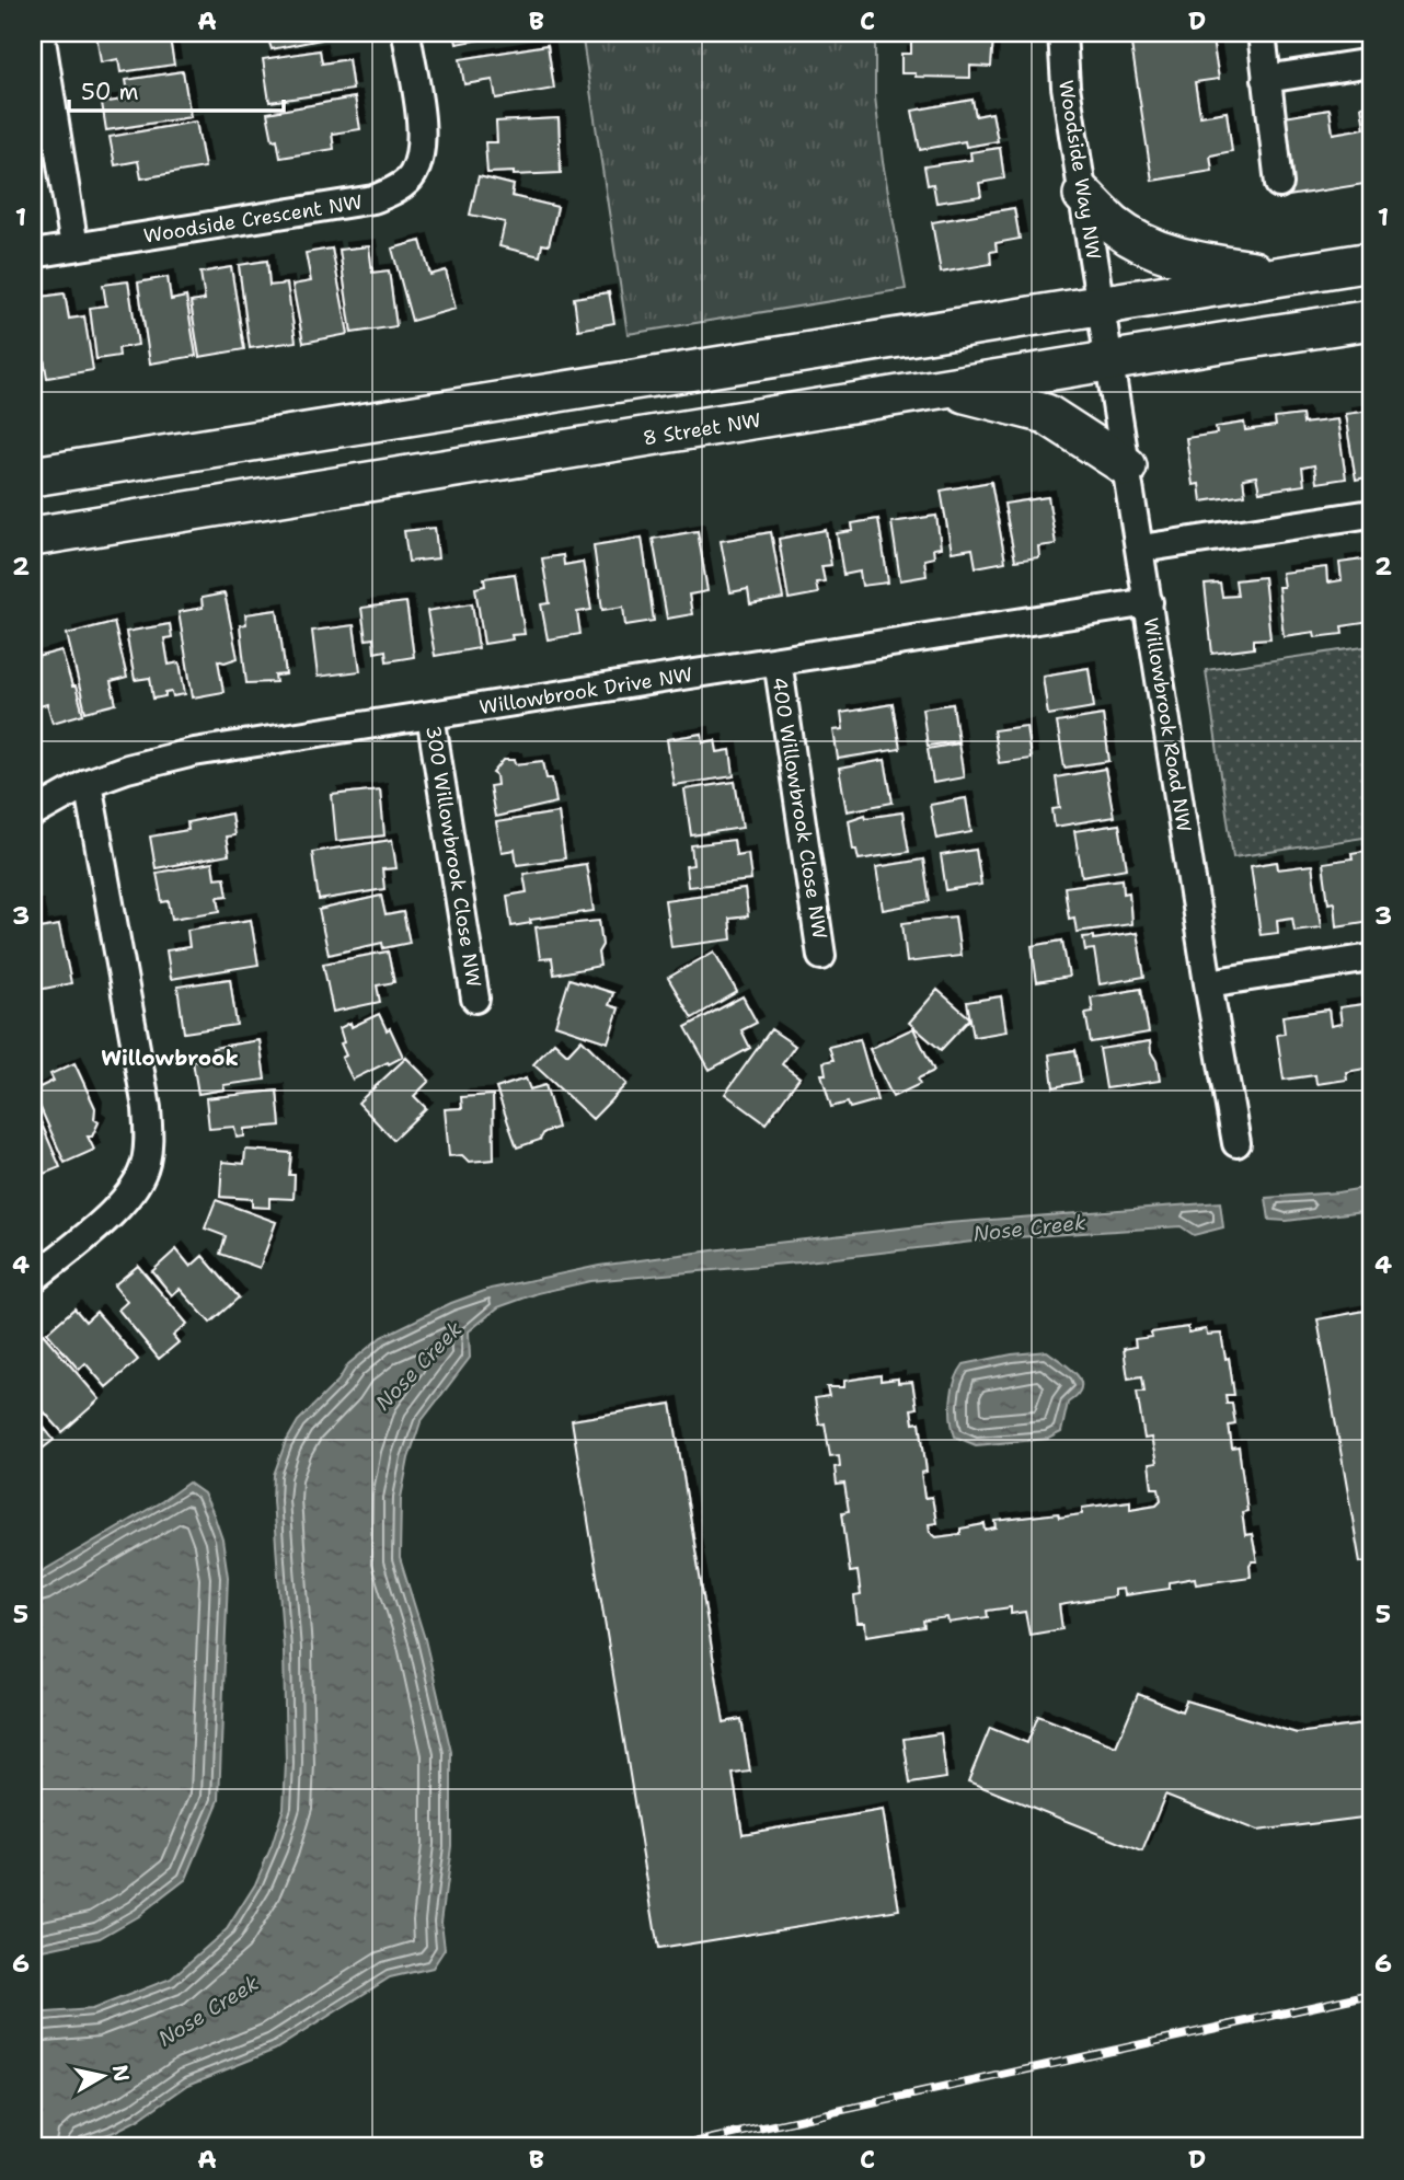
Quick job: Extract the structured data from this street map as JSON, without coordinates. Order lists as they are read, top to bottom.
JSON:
{
  "streets": {
    "main road": ["8 Street NW"],
    "street": [
      "Woodside Way NW",
      "Woodside Crescent NW",
      "Willowbrook Drive NW",
      "Willowbrook Road NW",
      "400 Willowbrook Close NW",
      "300 Willowbrook Close NW"
    ]
  },
  "crossings": [
    ["Woodside Way NW", "Willowbrook Road NW"],
    ["8 Street NW", "Willowbrook Road NW"],
    ["Willowbrook Drive NW", "Willowbrook Road NW"],
    ["Willowbrook Drive NW", "400 Willowbrook Close NW"],
    ["Willowbrook Drive NW", "300 Willowbrook Close NW"]
  ],
  "districts": ["Willowbrook"],
  "water": ["Nose Creek"],
  "scale_bar": "50 m",
  "north": "right",
  "grid": {
    "columns": [
      "A",
      "B",
      "C",
      "D"
    ],
    "rows": [
      "1",
      "2",
      "3",
      "4",
      "5",
      "6"
    ]
  }
}
